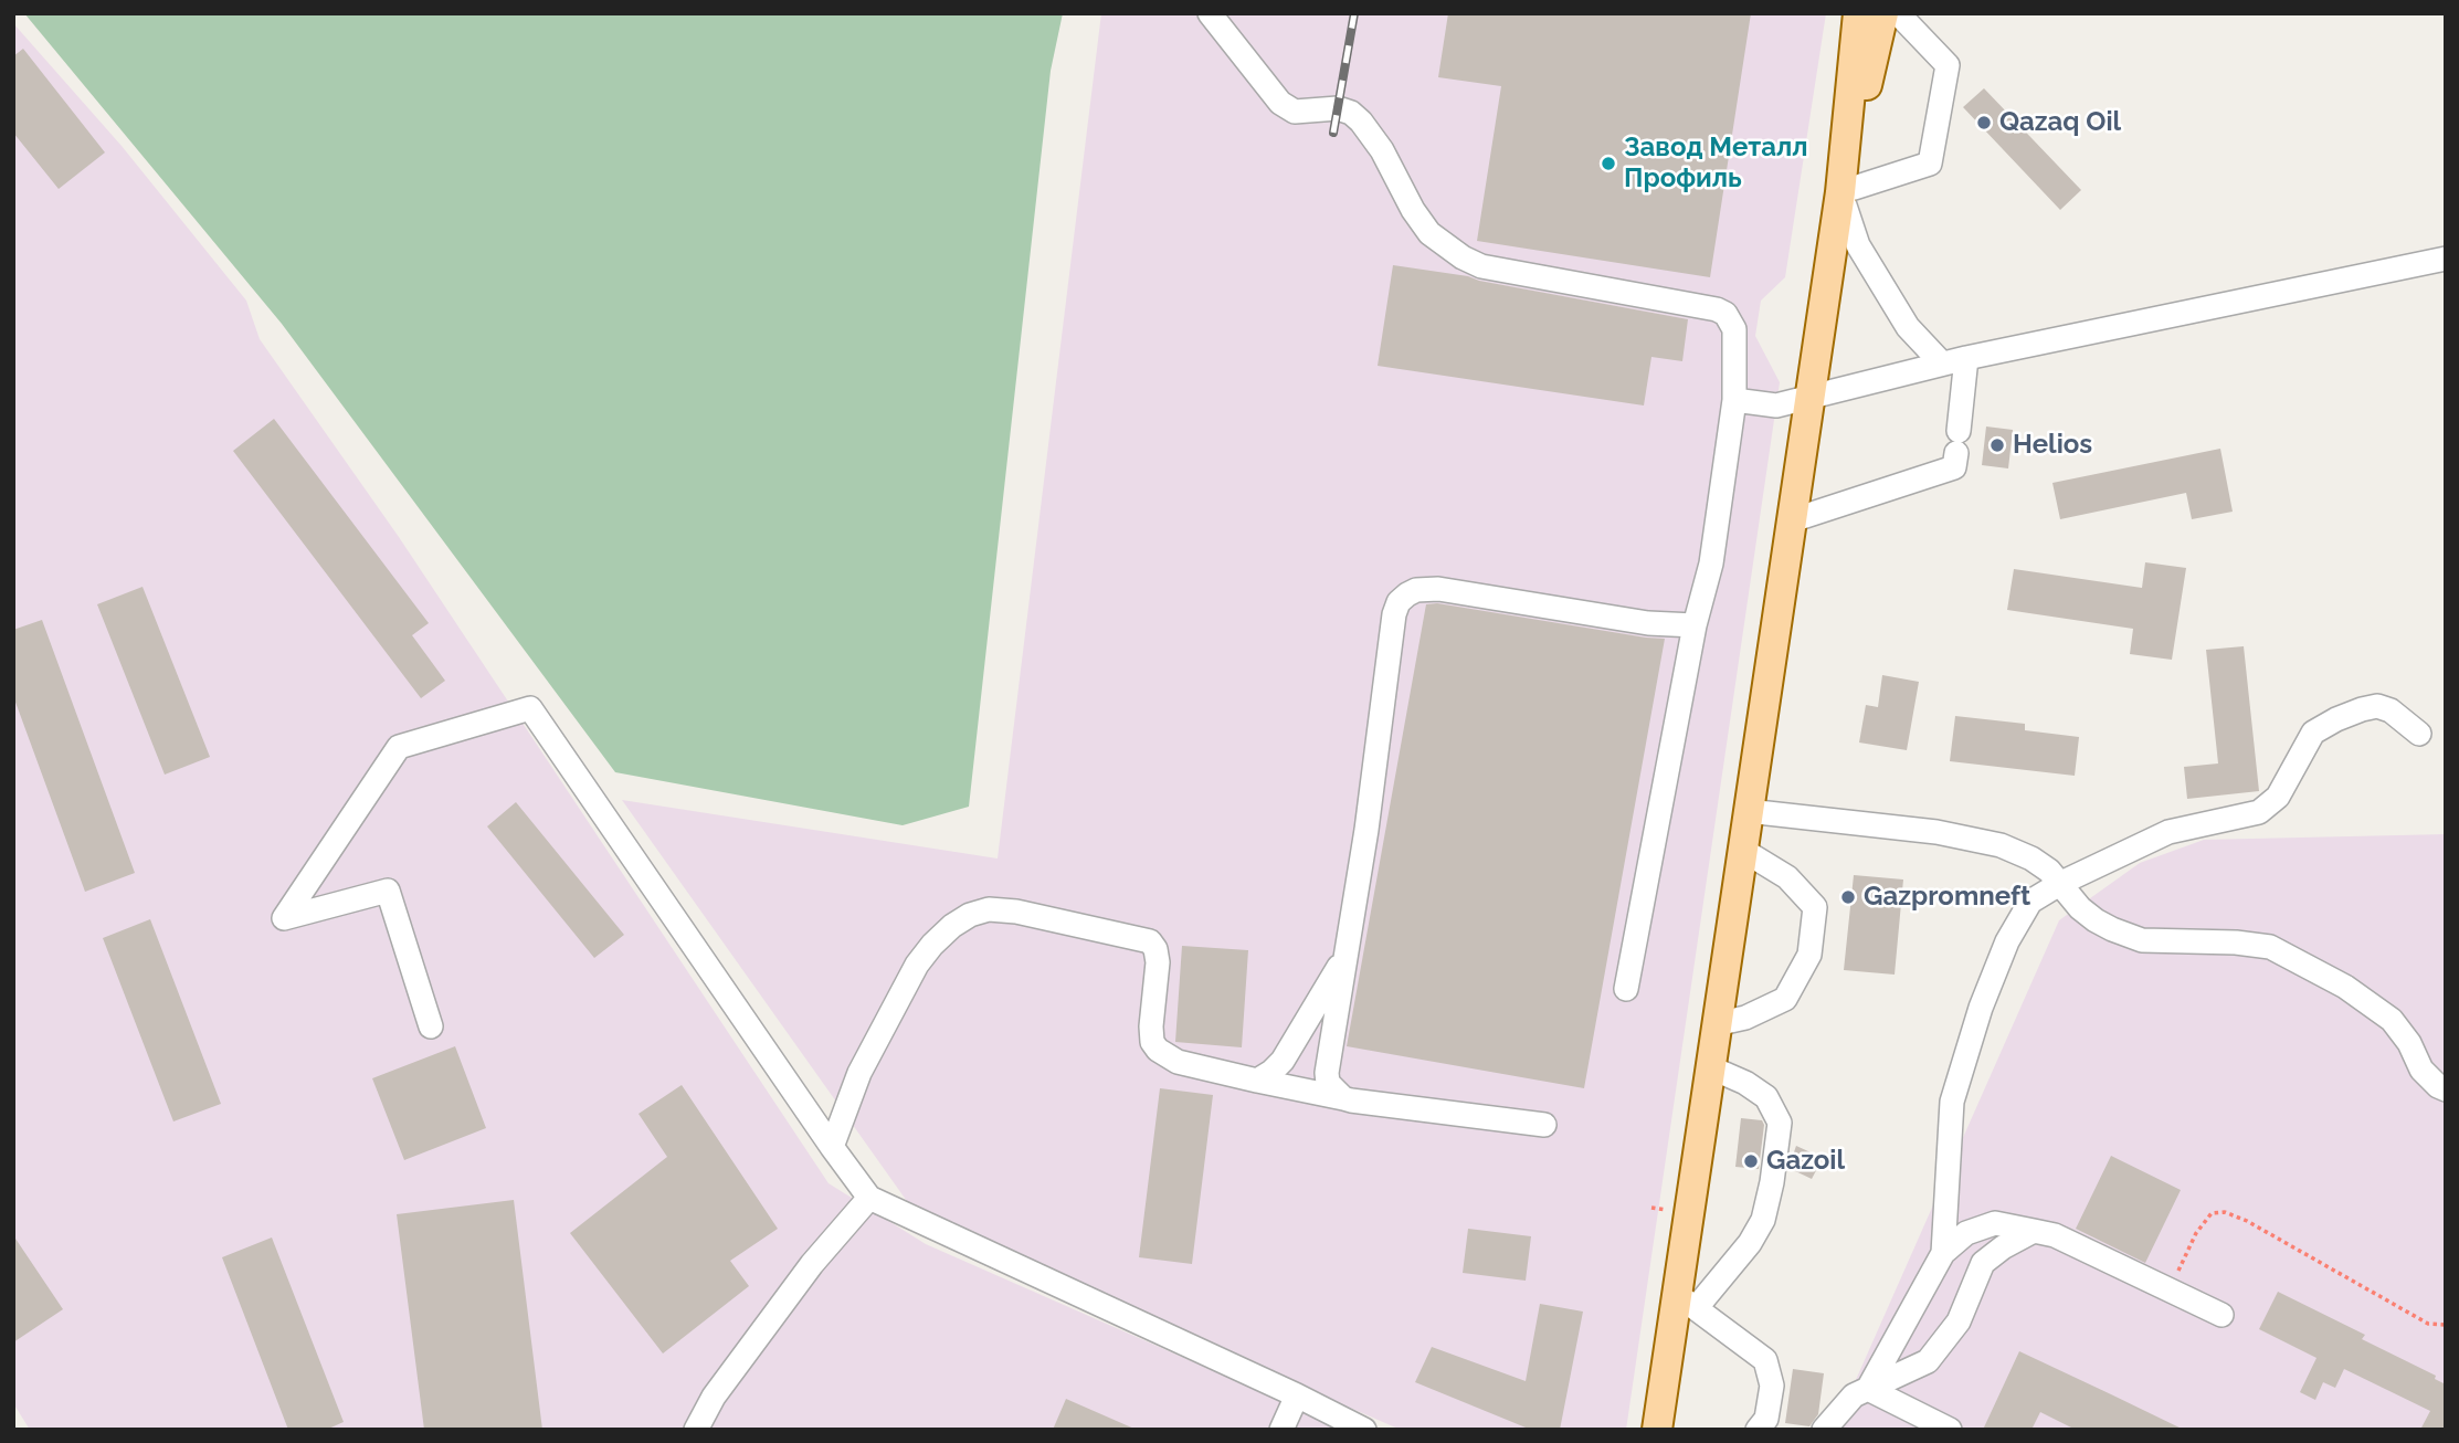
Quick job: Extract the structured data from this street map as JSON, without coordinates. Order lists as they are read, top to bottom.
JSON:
{
  "places": [
    "Qazaq Oil",
    "Завод Металл Профиль",
    "Helios",
    "Gazpromneft",
    "Gazoil"
  ]
}
